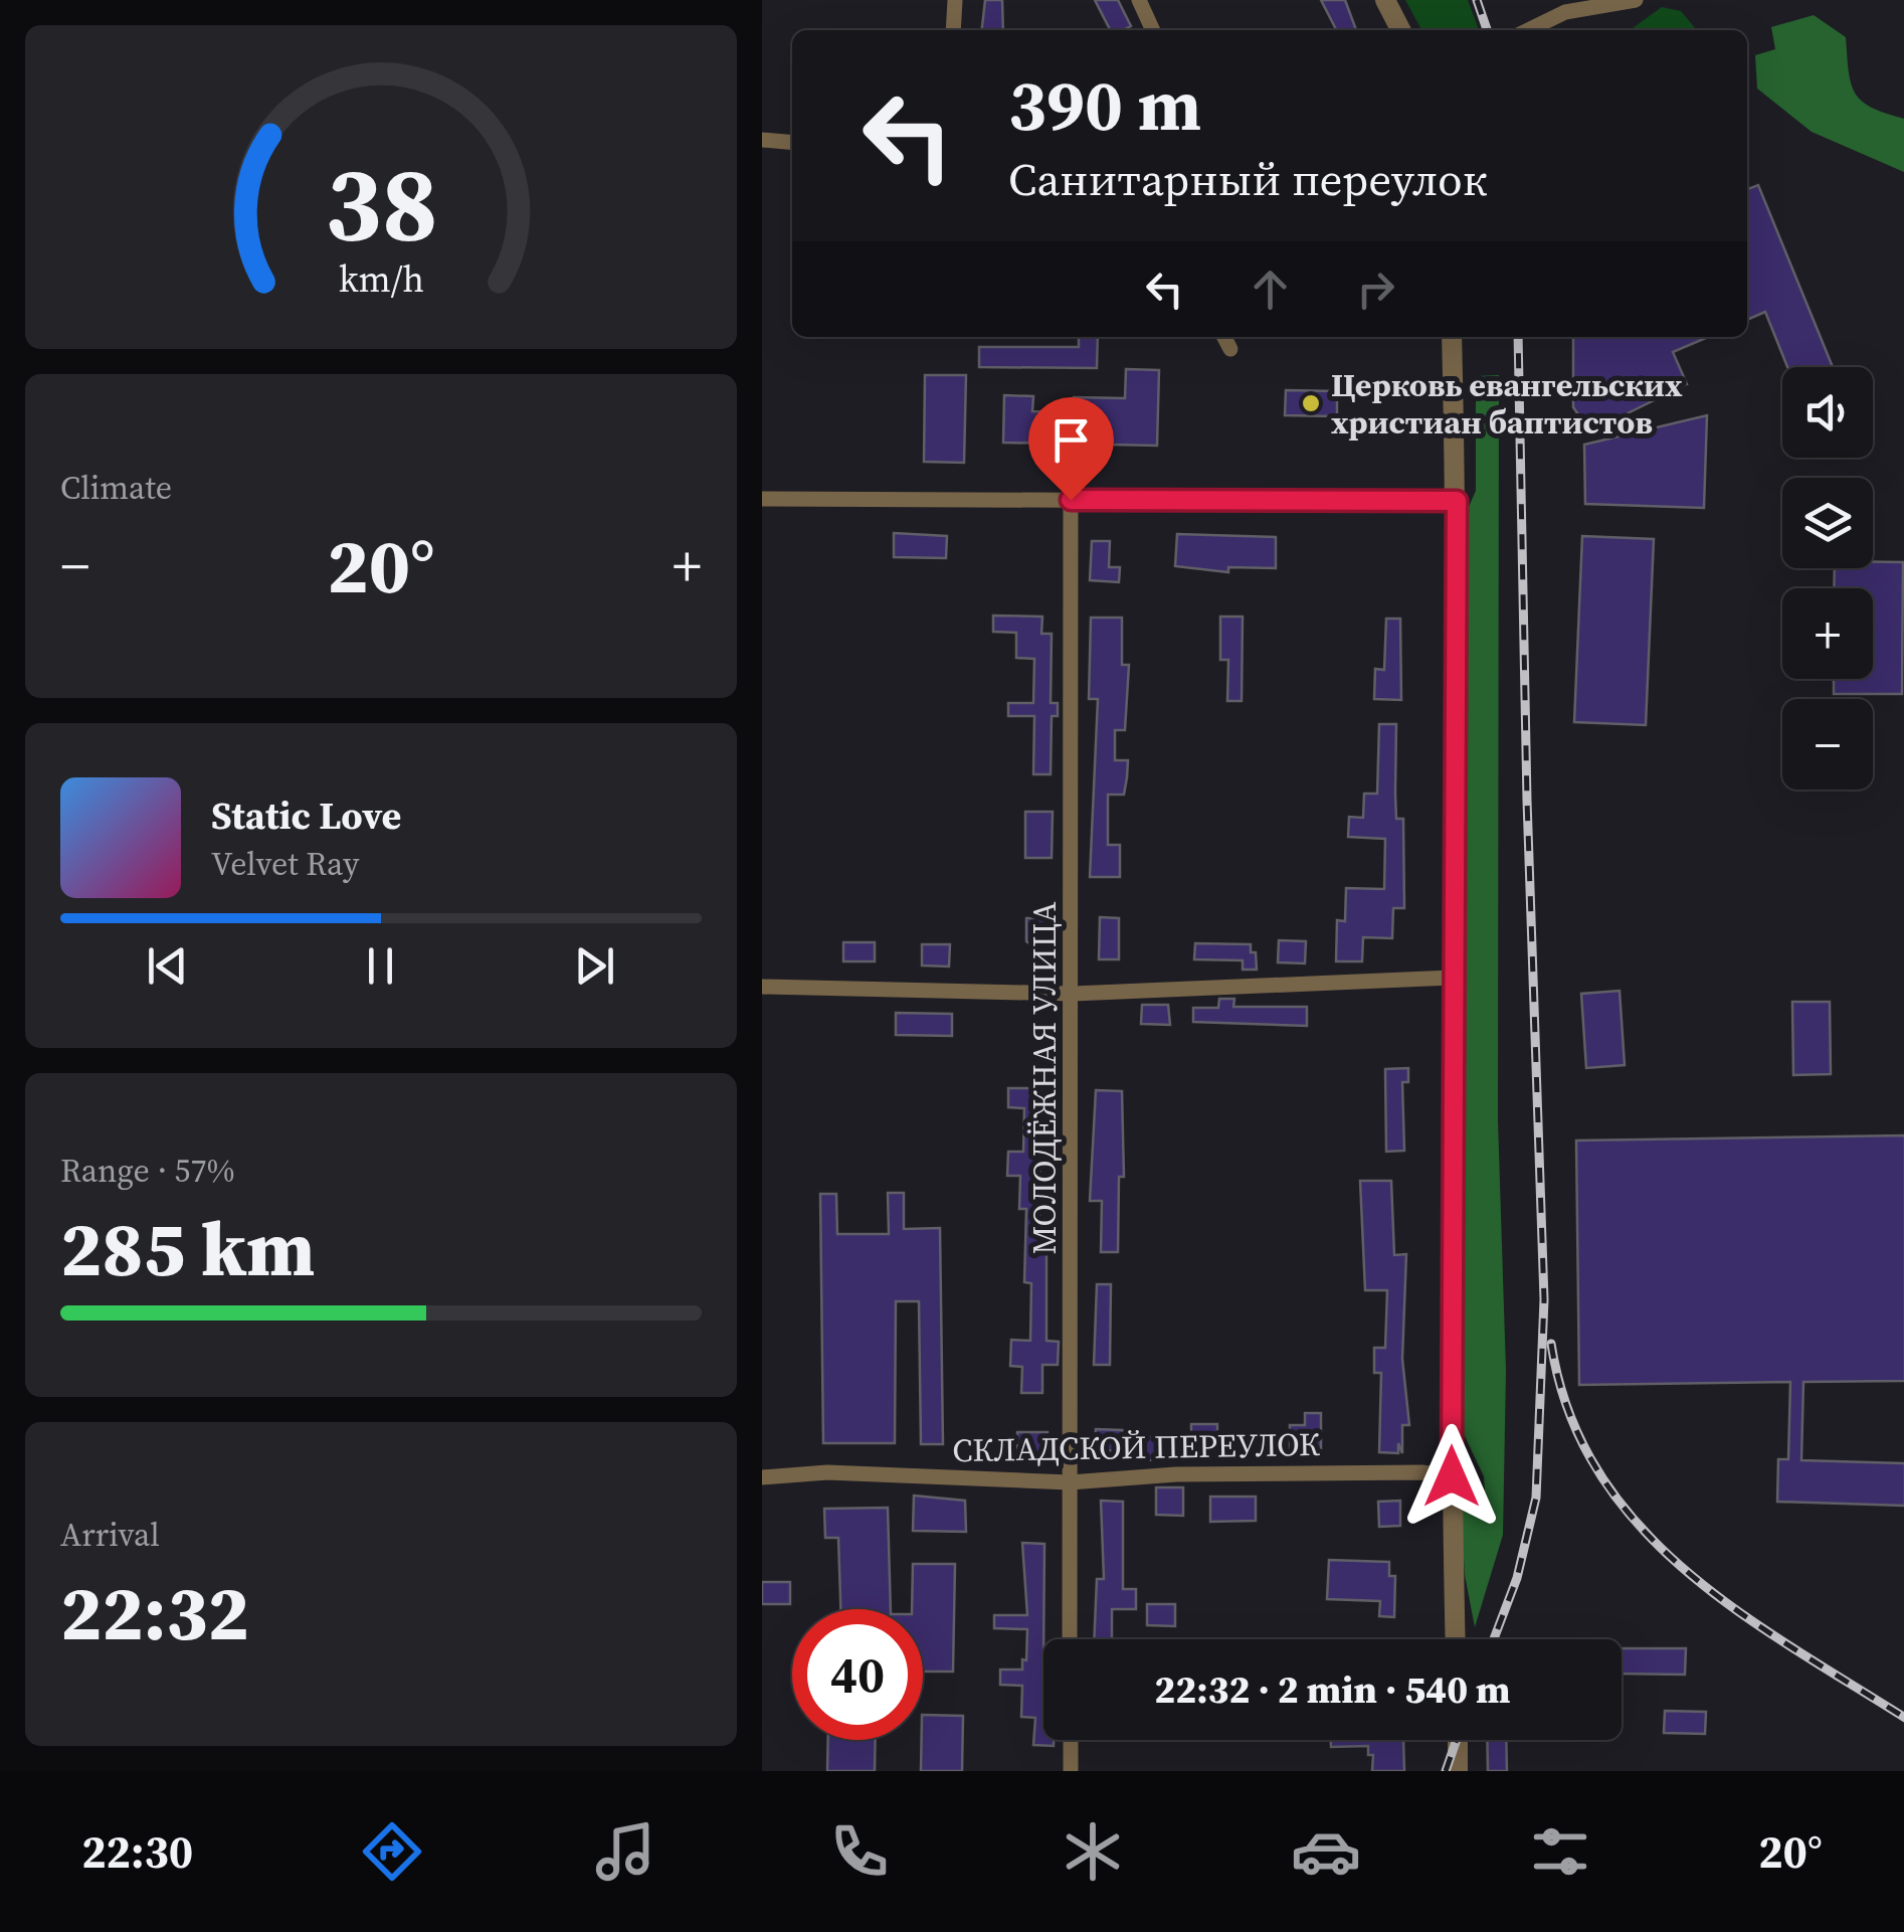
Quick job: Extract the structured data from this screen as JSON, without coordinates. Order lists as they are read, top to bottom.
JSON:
{
  "streets": {
    "street": ["МОЛОДЁЖНАЯ УЛИЦА", "СКЛАДСКОЙ ПЕРЕУЛОК"]
  },
  "crossings": [
    ["МОЛОДЁЖНАЯ УЛИЦА", "СКЛАДСКОЙ ПЕРЕУЛОК"]
  ],
  "places": ["Церковь евангельских христиан баптистов"],
  "page": {
    "turn": ["390 m", "Санитарный переулок"],
    "map_buttons": ["+", "−"],
    "tile": [
      "Climate",
      ["Range · 57%", "285 km"],
      ["Arrival", "22:32"]
    ],
    "heat": ["−", "20°", "+"],
    "song": ["Static Love", "Velvet Ray"],
    "limit": "40",
    "trip": "22:32 · 2 min · 540 m",
    "tabs": ["22:30", "20°"],
    "gauge": ["38", "km/h"]
  }
}
